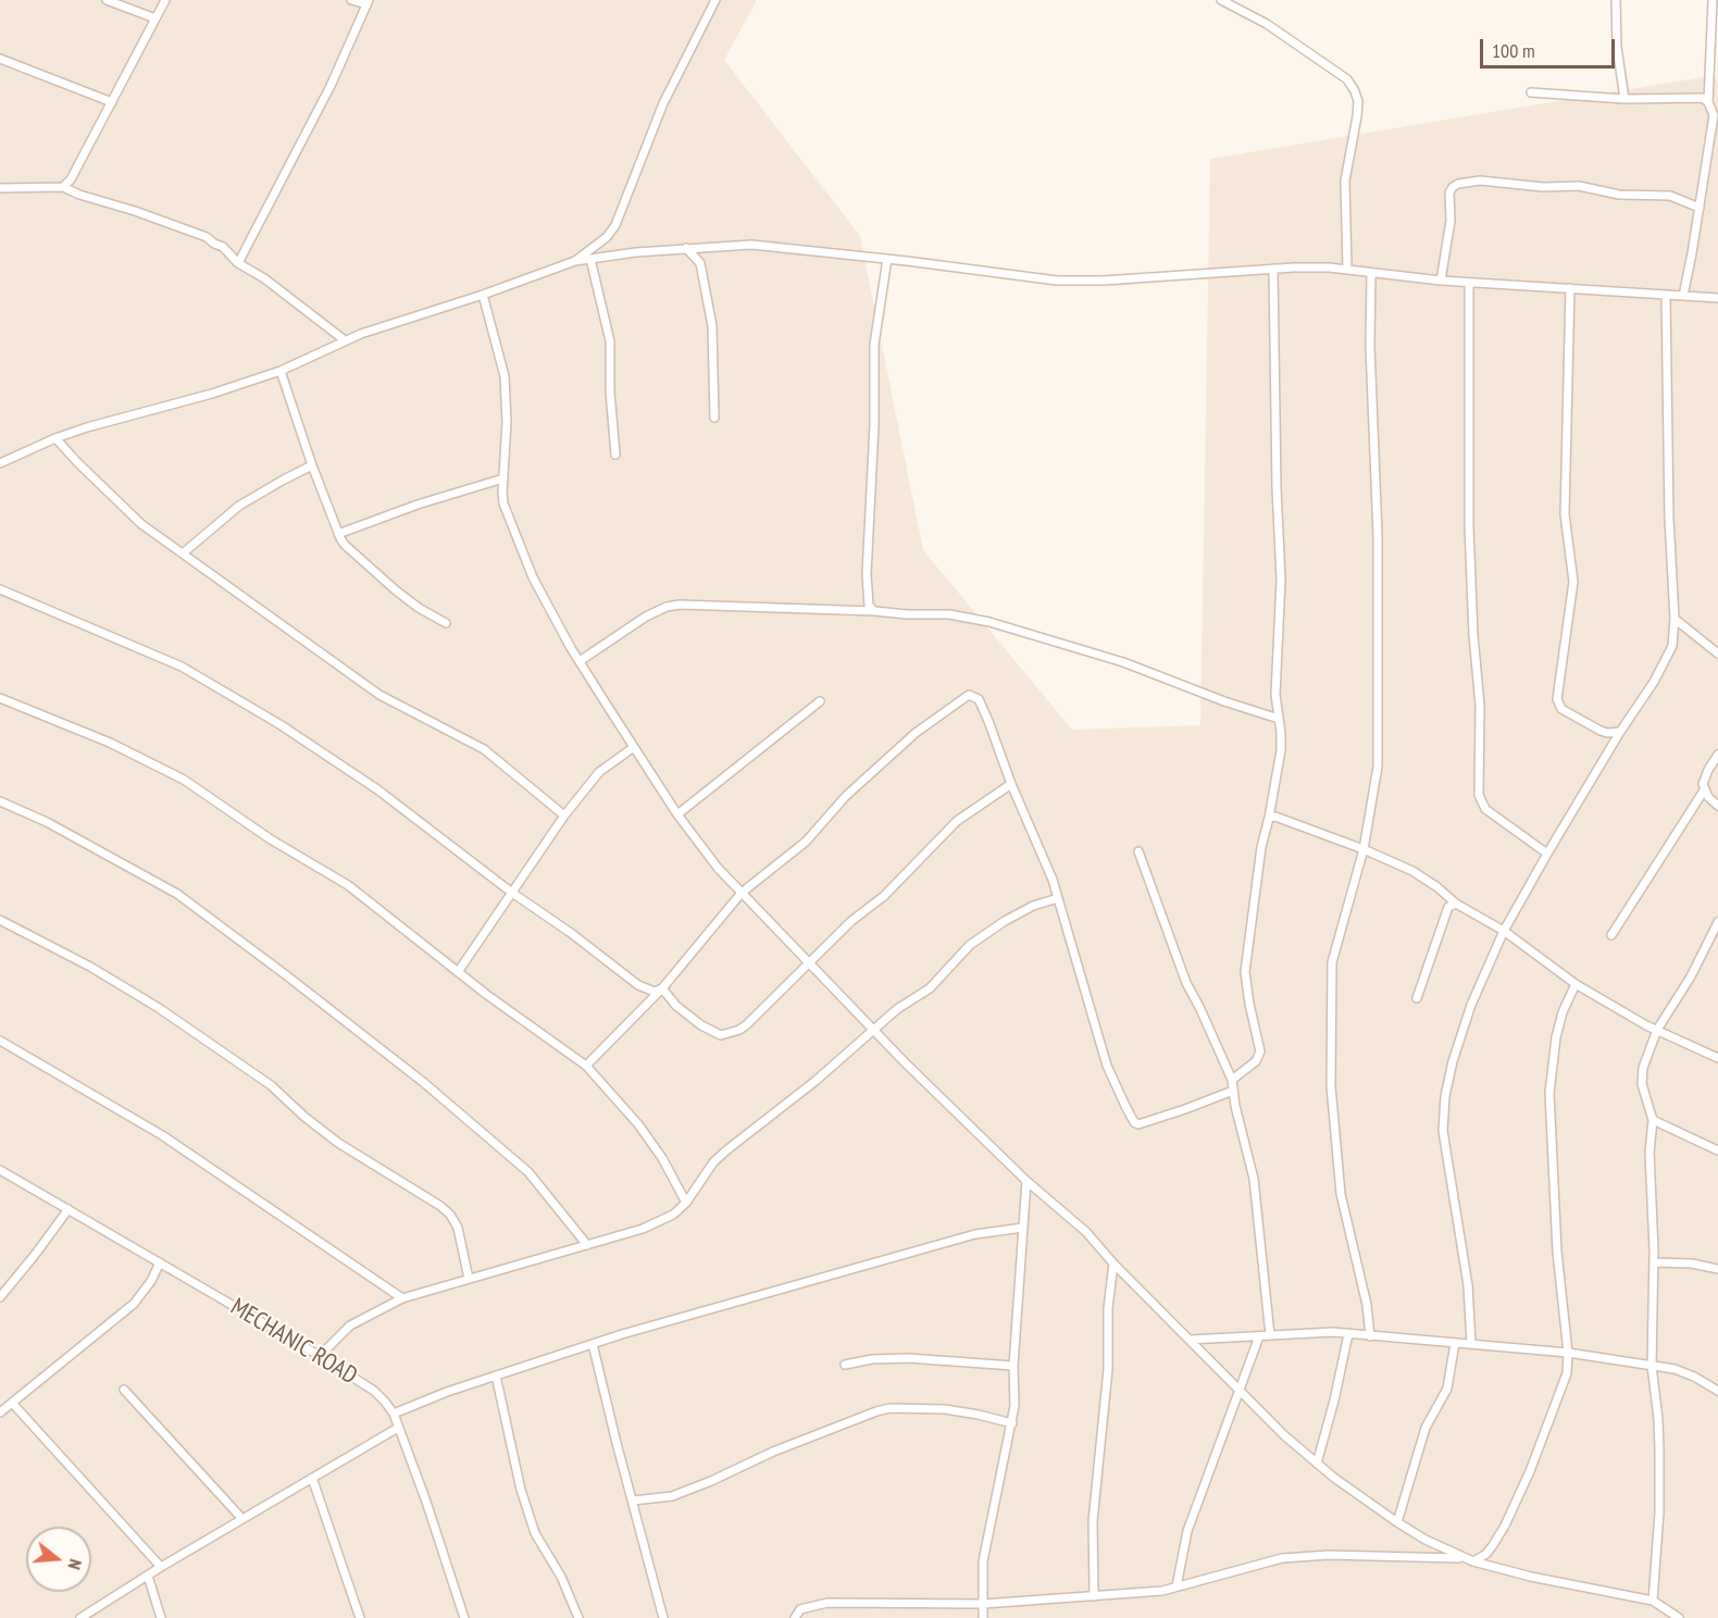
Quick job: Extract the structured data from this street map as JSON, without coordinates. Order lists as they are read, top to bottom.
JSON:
{
  "streets": {
    "street": ["MECHANIC ROAD"]
  },
  "scale_bar": "100 m",
  "north": "right"
}
